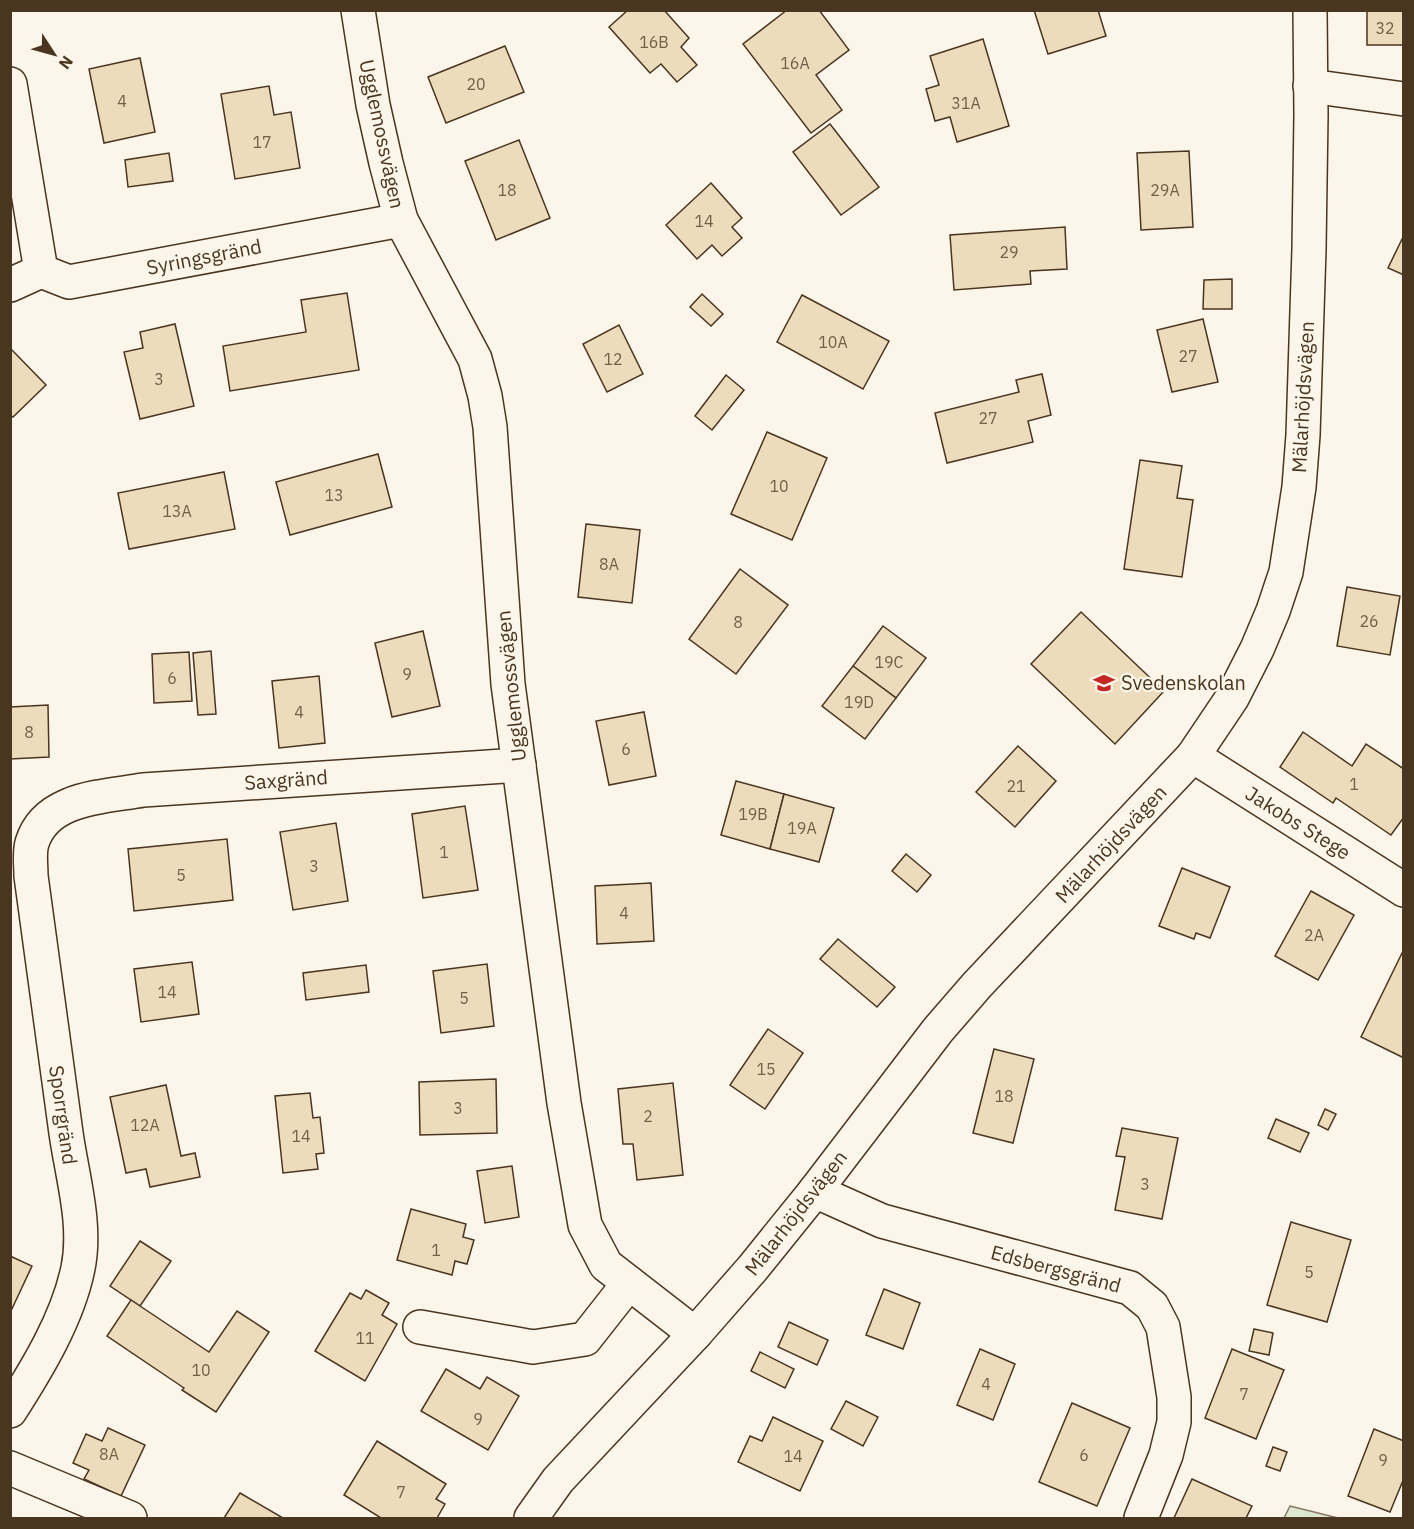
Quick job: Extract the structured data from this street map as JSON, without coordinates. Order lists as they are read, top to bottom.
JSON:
{
  "streets": {
    "street": [
      "Ugglemossvägen",
      "Syringsgränd",
      "Mälarhöjdsvägen",
      "Saxgränd",
      "Jakobs Stege",
      "Sporrgränd",
      "Edsbergsgränd"
    ]
  },
  "crossings": [
    ["Ugglemossvägen", "Syringsgränd"],
    ["Ugglemossvägen", "Mälarhöjdsvägen"],
    ["Ugglemossvägen", "Saxgränd"],
    ["Mälarhöjdsvägen", "Jakobs Stege"],
    ["Mälarhöjdsvägen", "Edsbergsgränd"],
    ["Saxgränd", "Sporrgränd"]
  ],
  "places": {
    "school or university": ["Svedenskolan"]
  },
  "house_numbers": [
    "32",
    "16B",
    "16A",
    "20",
    "4",
    "31A",
    "17",
    "18",
    "29A",
    "14",
    "29",
    "10A",
    "27",
    "12",
    "3",
    "27",
    "10",
    "13",
    "13A",
    "8A",
    "26",
    "8",
    "19C",
    "9",
    "6",
    "19D",
    "4",
    "8",
    "6",
    "1",
    "21",
    "19B",
    "19A",
    "1",
    "3",
    "5",
    "4",
    "2A",
    "14",
    "5",
    "15",
    "18",
    "3",
    "2",
    "12A",
    "14",
    "3",
    "1",
    "5",
    "11",
    "10",
    "4",
    "7",
    "9",
    "8A",
    "6",
    "14",
    "9",
    "7"
  ],
  "north": "bottom right"
}
